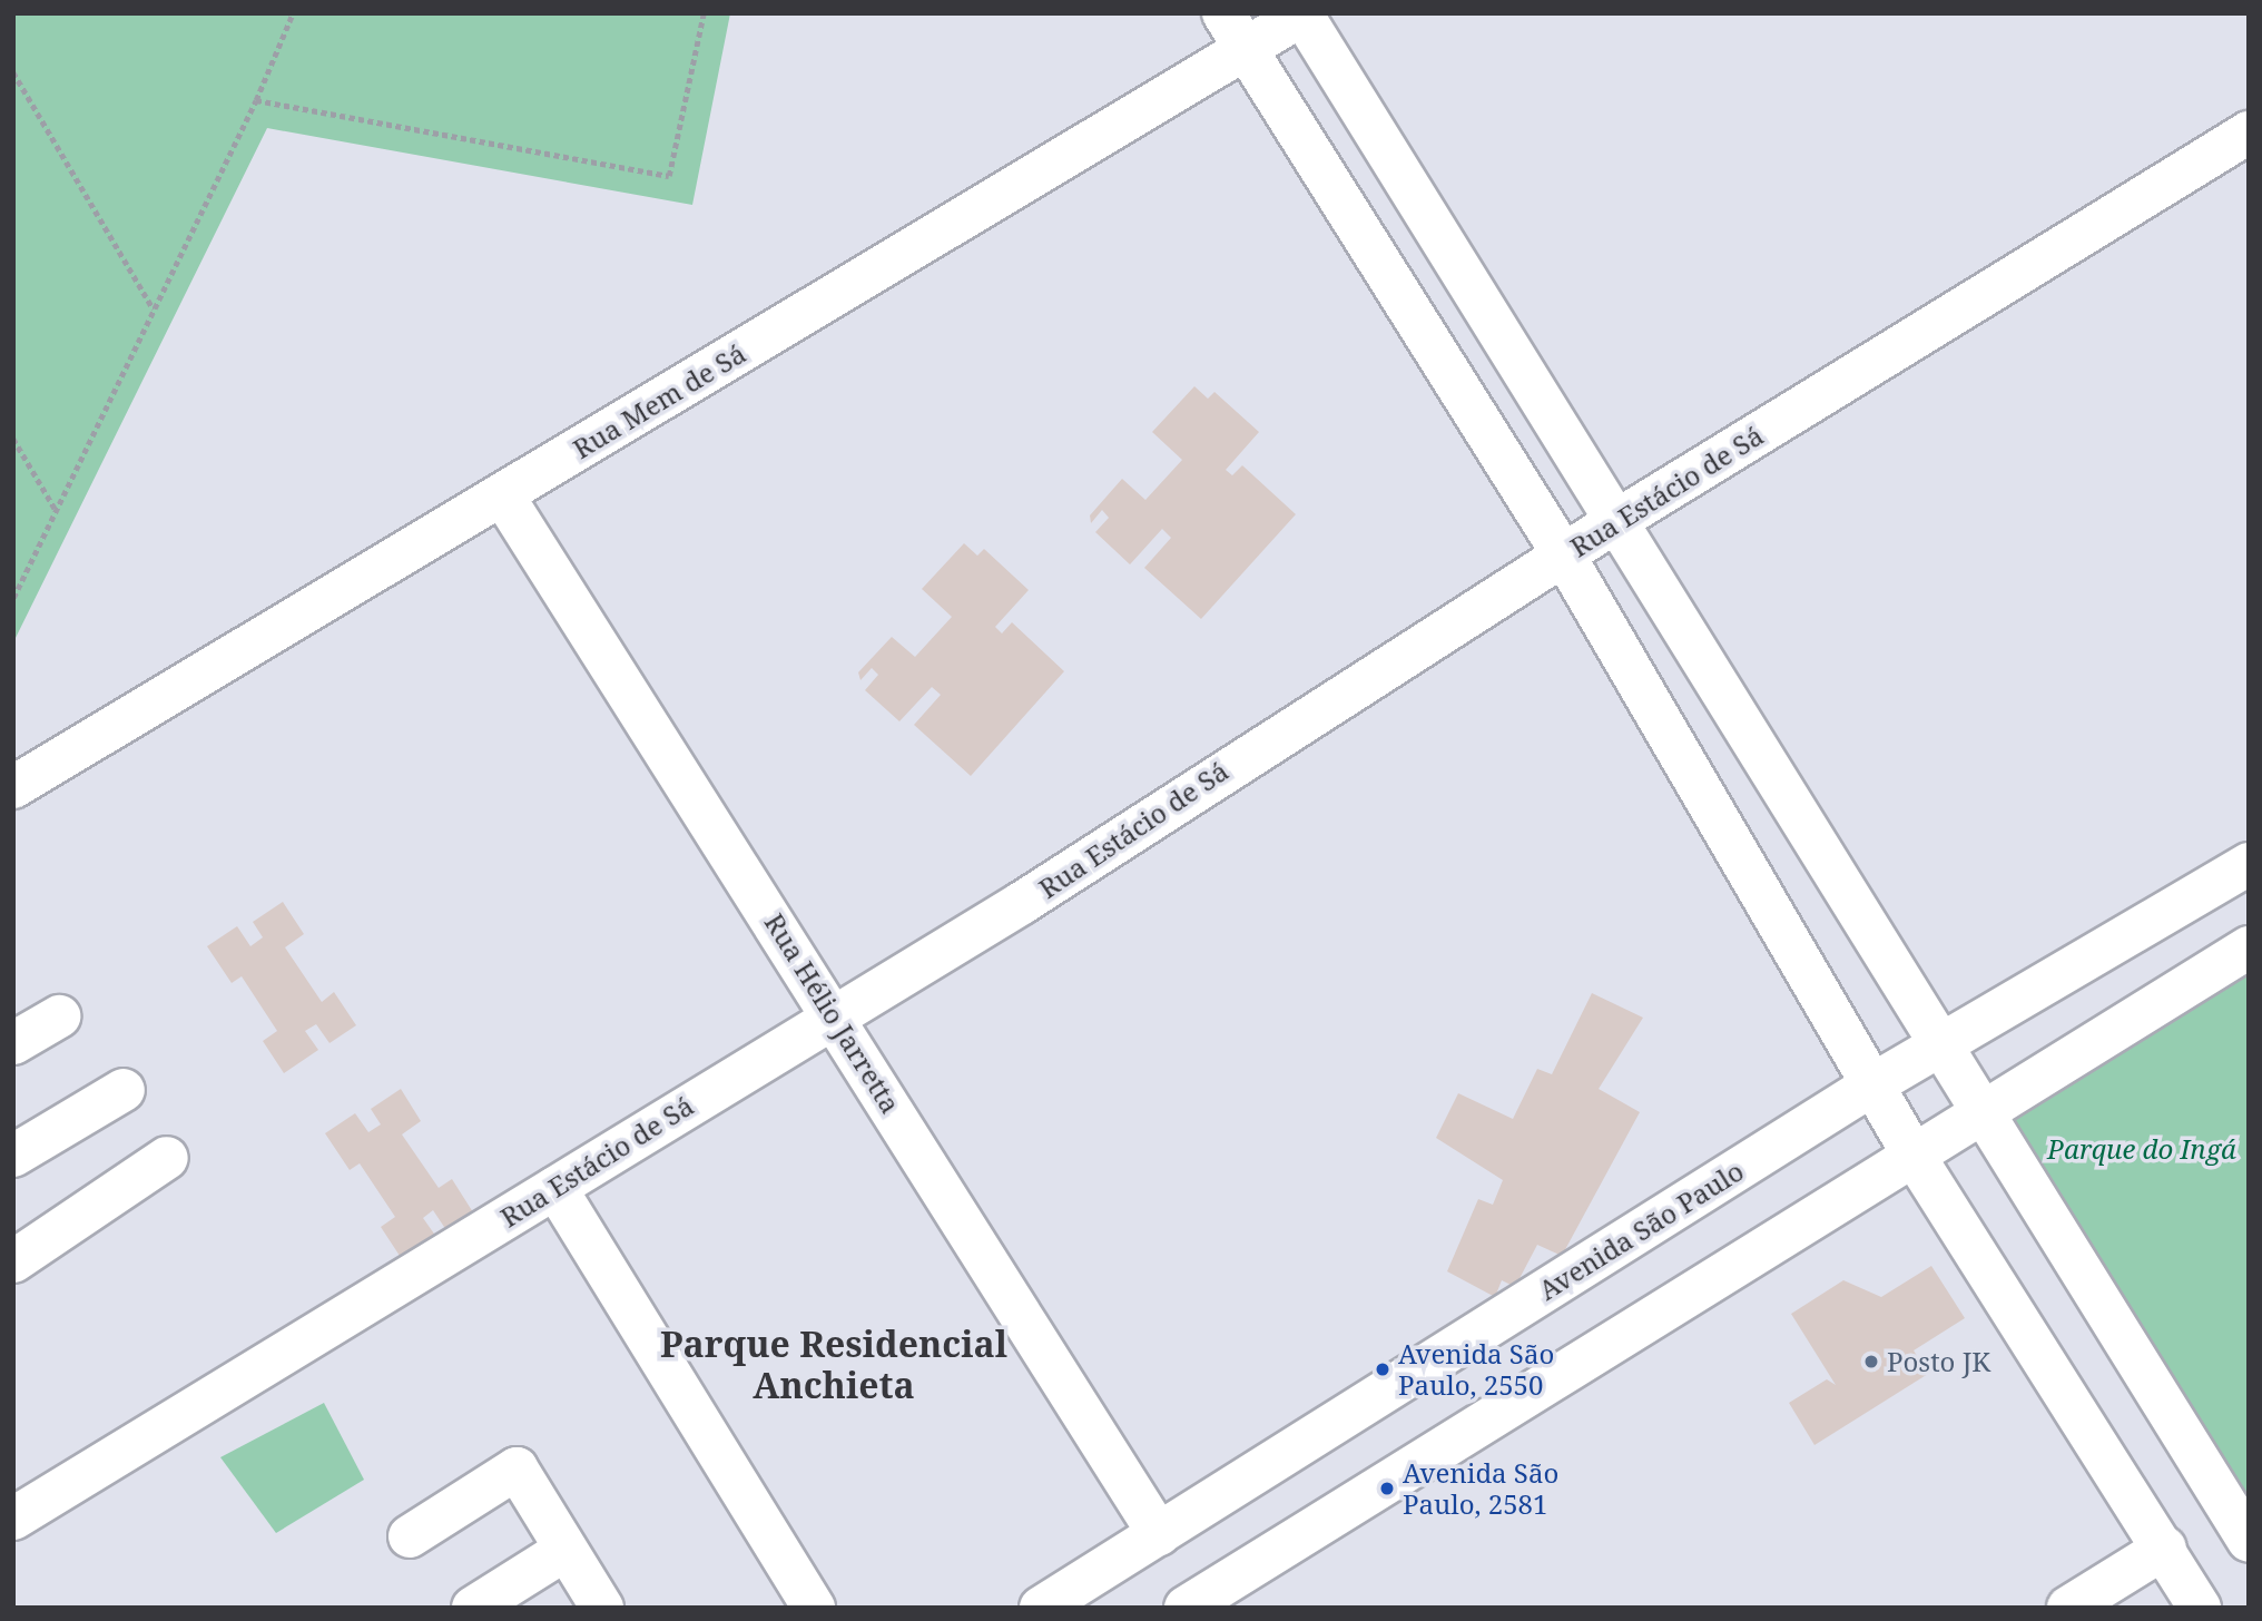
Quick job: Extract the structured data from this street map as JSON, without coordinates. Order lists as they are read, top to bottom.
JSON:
{
  "streets": {
    "street": [
      "Rua Mem de Sá",
      "Rua Estácio de Sá",
      "Rua Hélio Jarretta",
      "Avenida São Paulo"
    ]
  },
  "crossings": [
    ["Rua Mem de Sá", "Rua Hélio Jarretta"],
    ["Rua Estácio de Sá", "Rua Hélio Jarretta"],
    ["Rua Hélio Jarretta", "Avenida São Paulo"]
  ],
  "districts": ["Parque Residencial Anchieta"],
  "parks": ["Parque do Ingá"],
  "places": ["Posto JK", "Avenida São Paulo, 2550", "Avenida São Paulo, 2581"]
}
